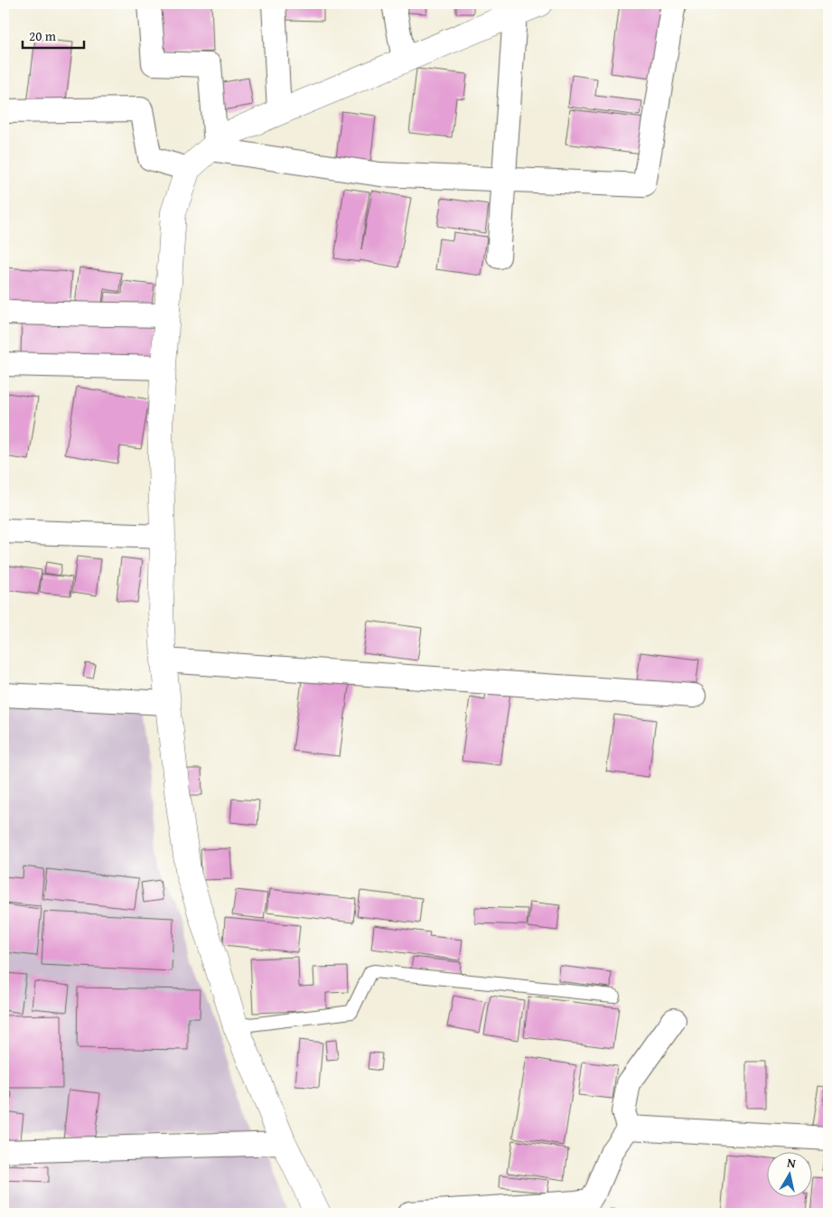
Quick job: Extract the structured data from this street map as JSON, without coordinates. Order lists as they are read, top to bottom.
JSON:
{
  "scale_bar": "20 m",
  "north": "top"
}
